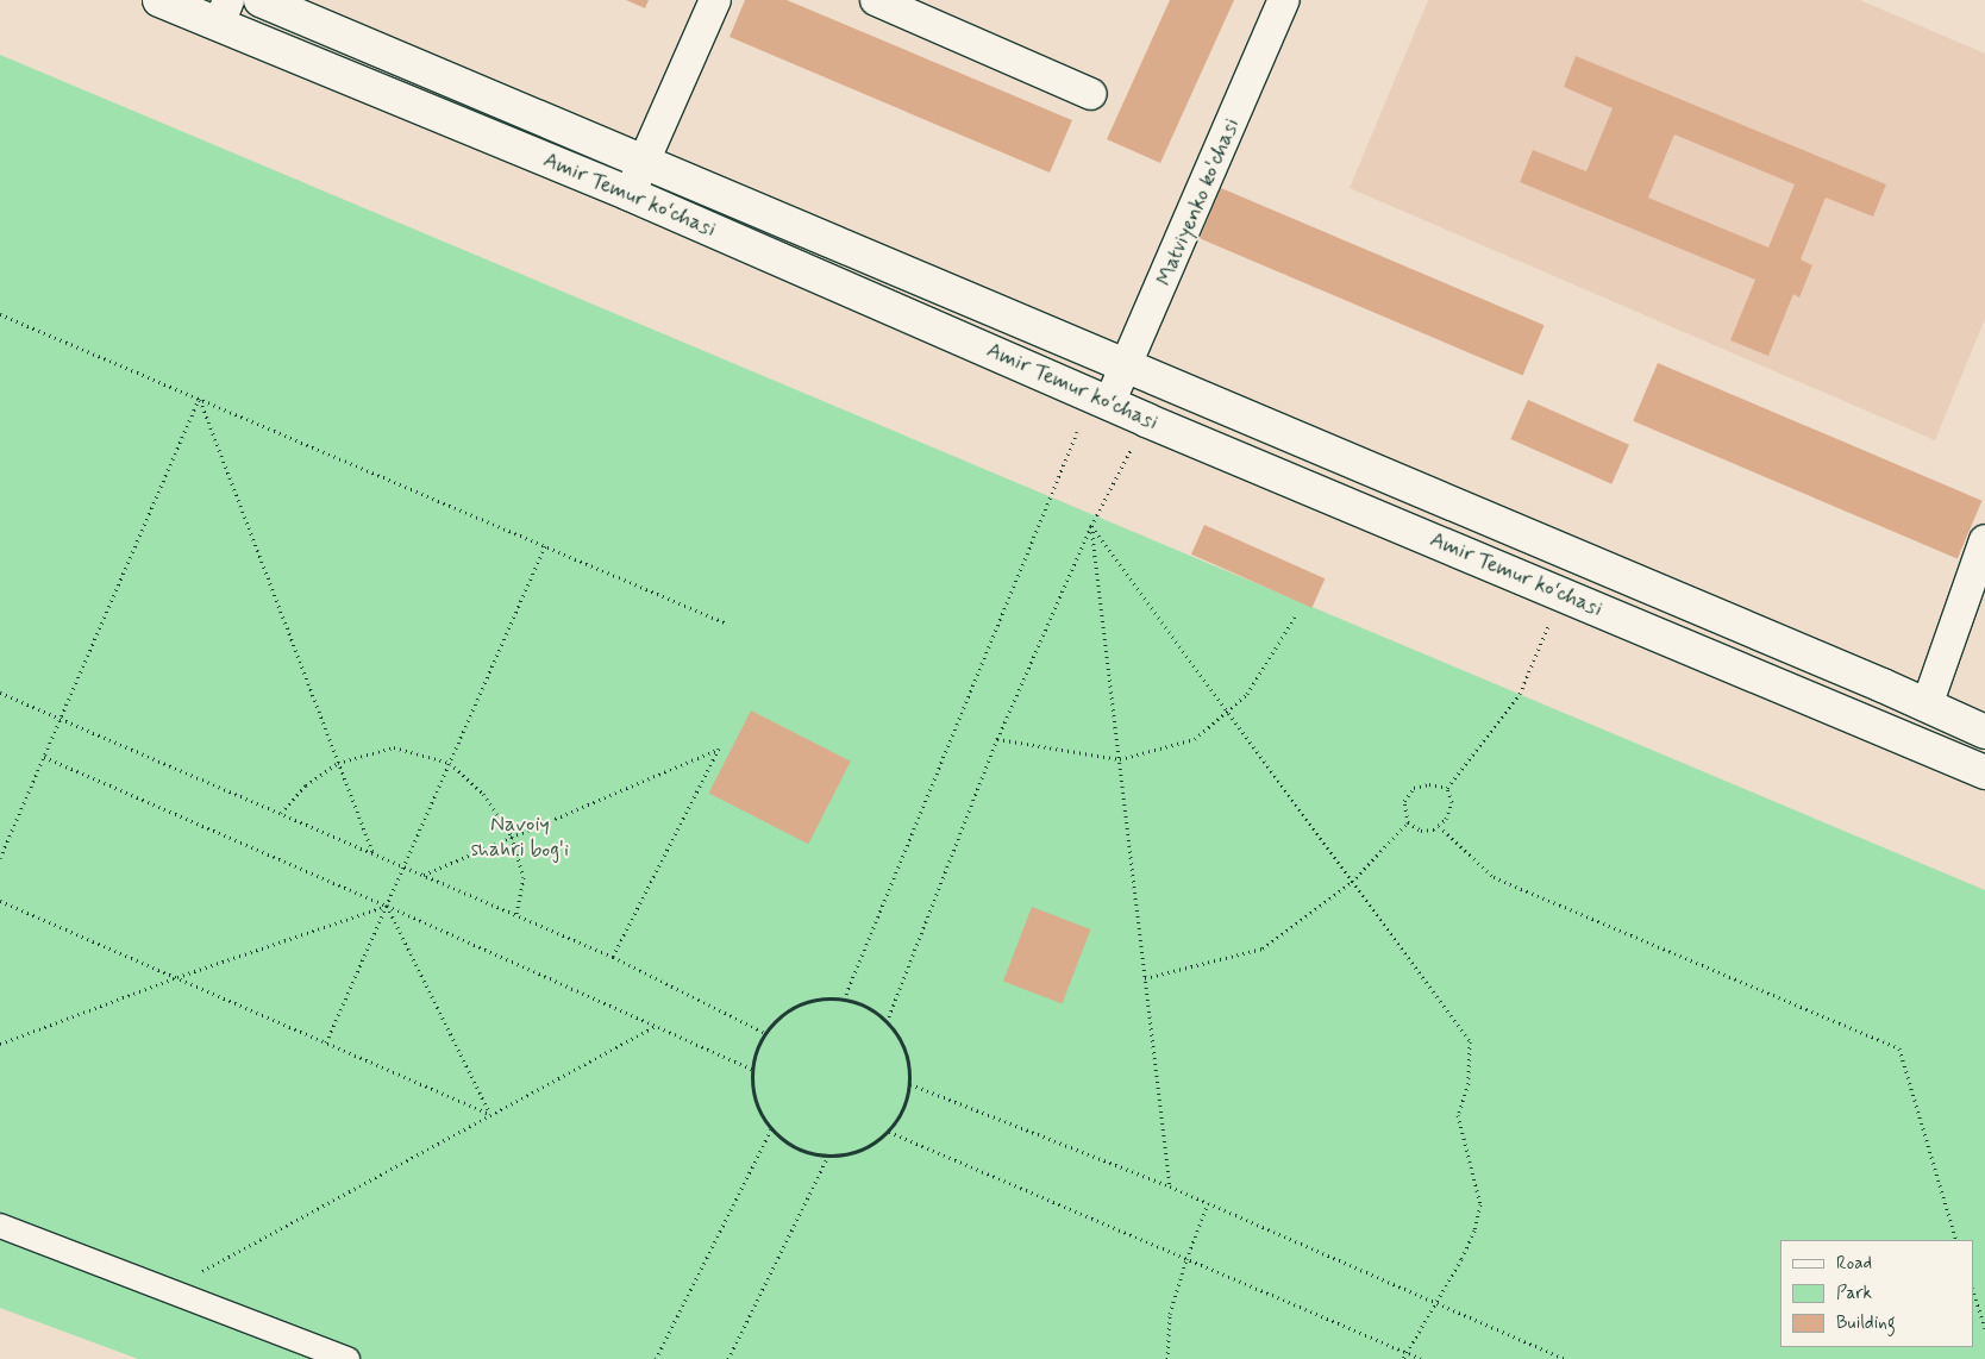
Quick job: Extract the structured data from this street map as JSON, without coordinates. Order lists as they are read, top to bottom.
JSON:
{
  "streets": {
    "main road": ["Amir Temur ko‘chasi"],
    "street": ["Matviyenko ko'chasi"]
  },
  "crossings": [
    ["Amir Temur ko‘chasi", "Matviyenko ko'chasi"]
  ],
  "parks": ["Navoiy shahri bog'i"],
  "legend": ["Road", "Park", "Building"]
}
